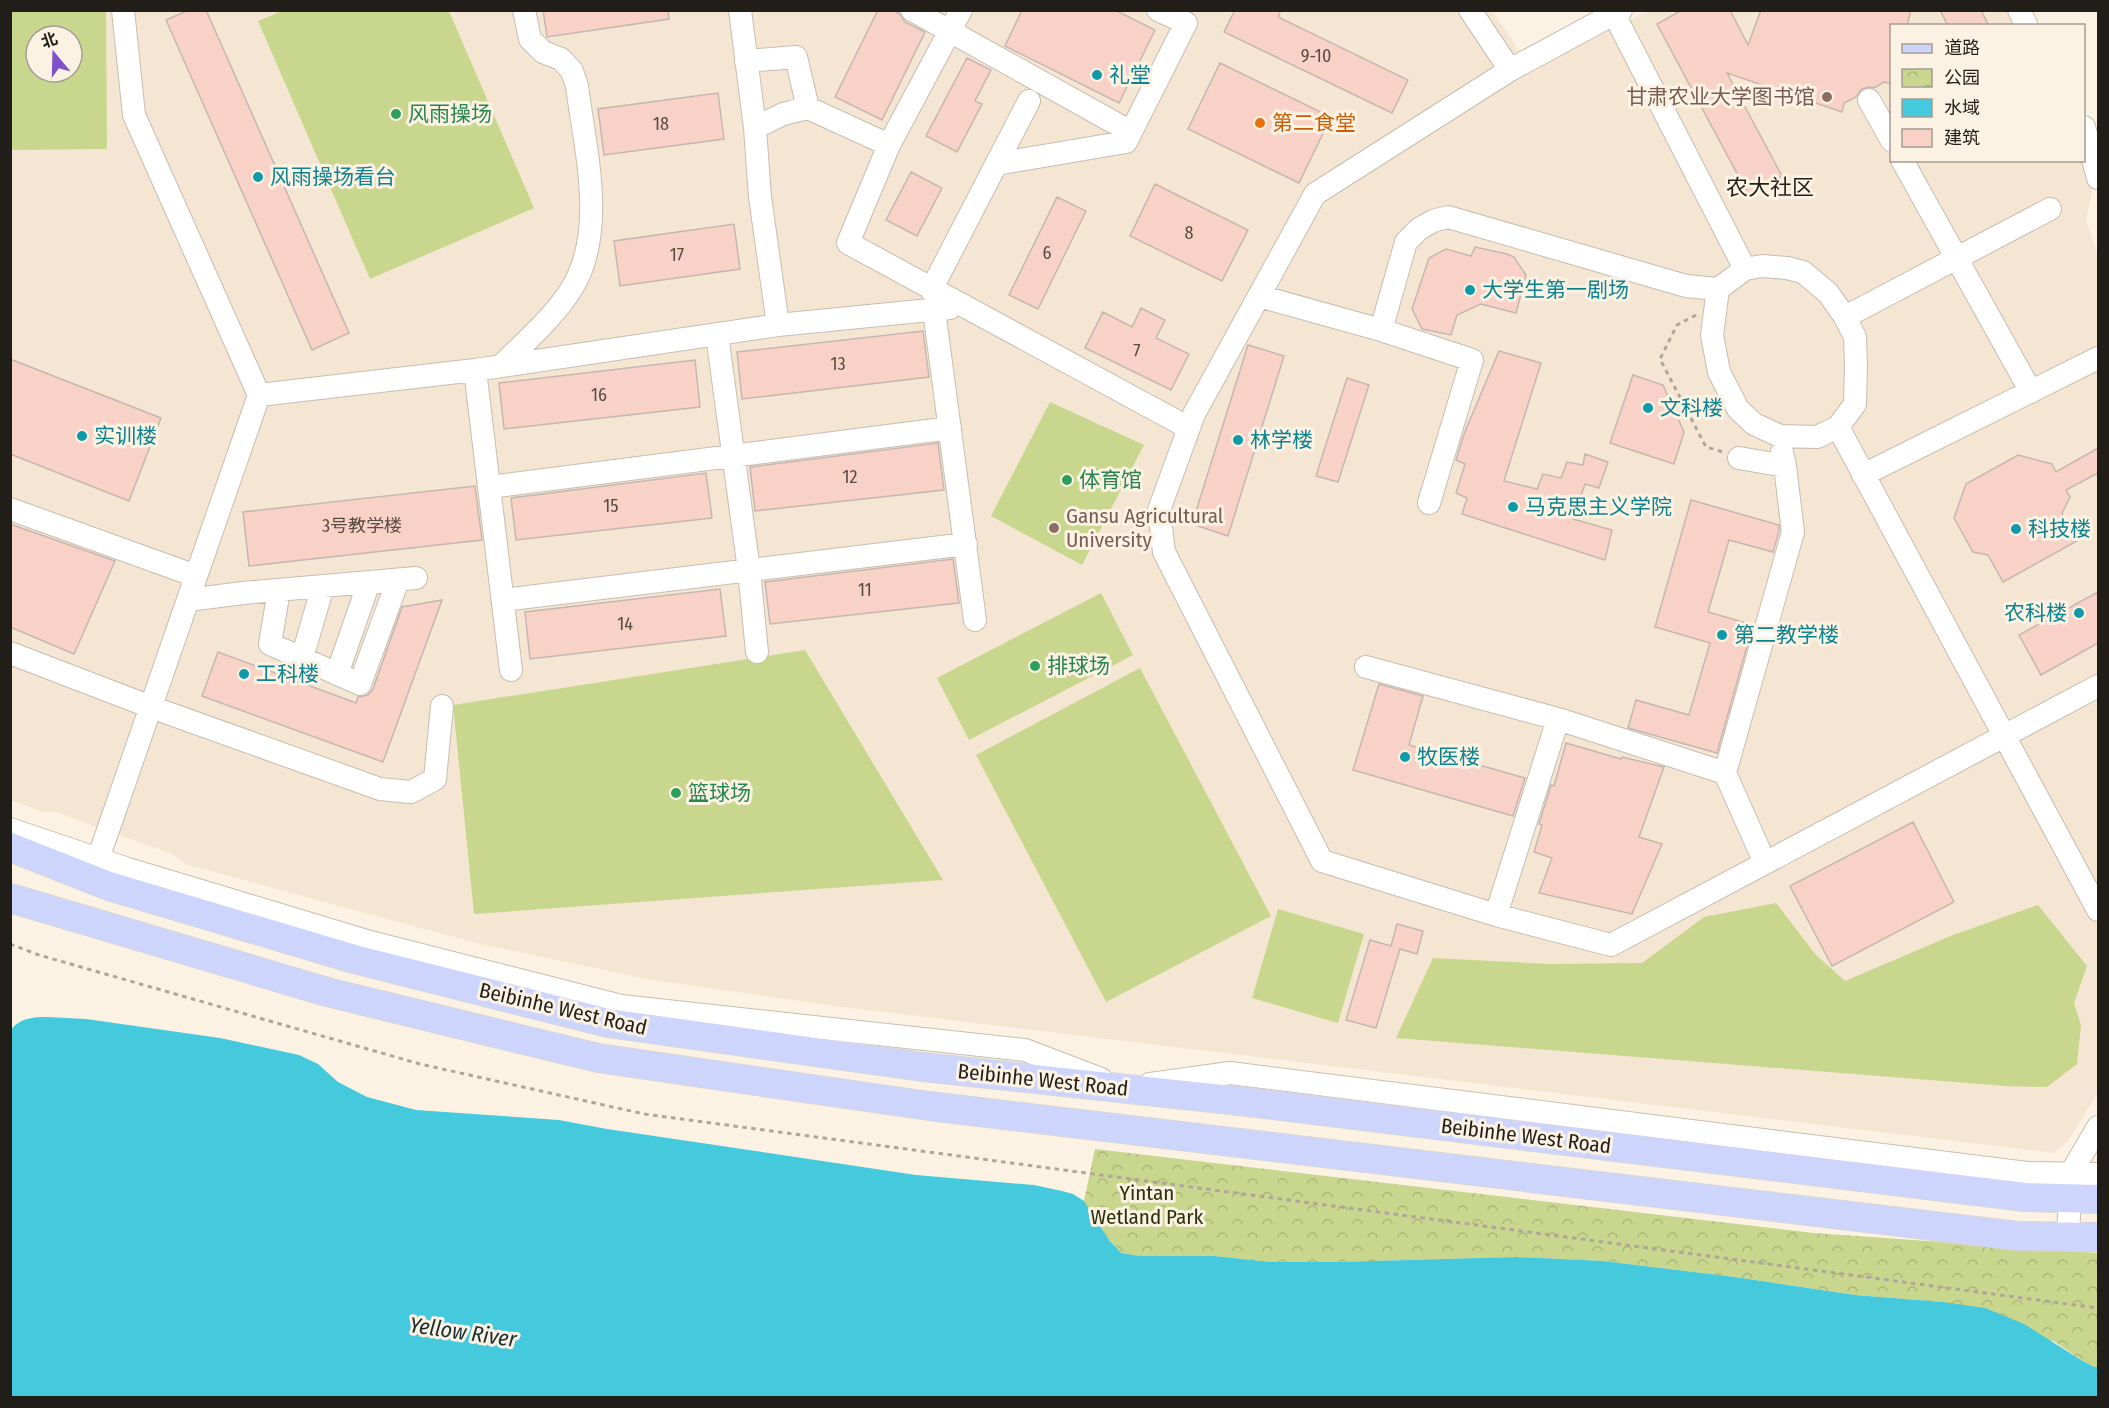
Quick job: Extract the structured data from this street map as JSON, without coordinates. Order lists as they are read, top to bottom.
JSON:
{
  "streets": {
    "main road": ["Beibinhe West Road"]
  },
  "districts": ["农大社区"],
  "water": ["Yellow River"],
  "parks": ["Yintan Wetland Park"],
  "places": [
    "礼堂",
    "甘肃农业大学图书馆",
    "风雨操场",
    "第二食堂",
    "风雨操场看台",
    "大学生第一剧场",
    "文科楼",
    "实训楼",
    "林学楼",
    "体育馆",
    "马克思主义学院",
    "Gansu Agricultural University",
    "科技楼",
    "农科楼",
    "第二教学楼",
    "排球场",
    "工科楼",
    "牧医楼",
    "篮球场"
  ],
  "house_numbers": [
    "9-10",
    "18",
    "8",
    "6",
    "17",
    "7",
    "13",
    "16",
    "12",
    "15",
    "3号教学楼",
    "11",
    "14"
  ],
  "legend": [
    "道路",
    "公园",
    "水域",
    "建筑"
  ],
  "north": "top"
}
